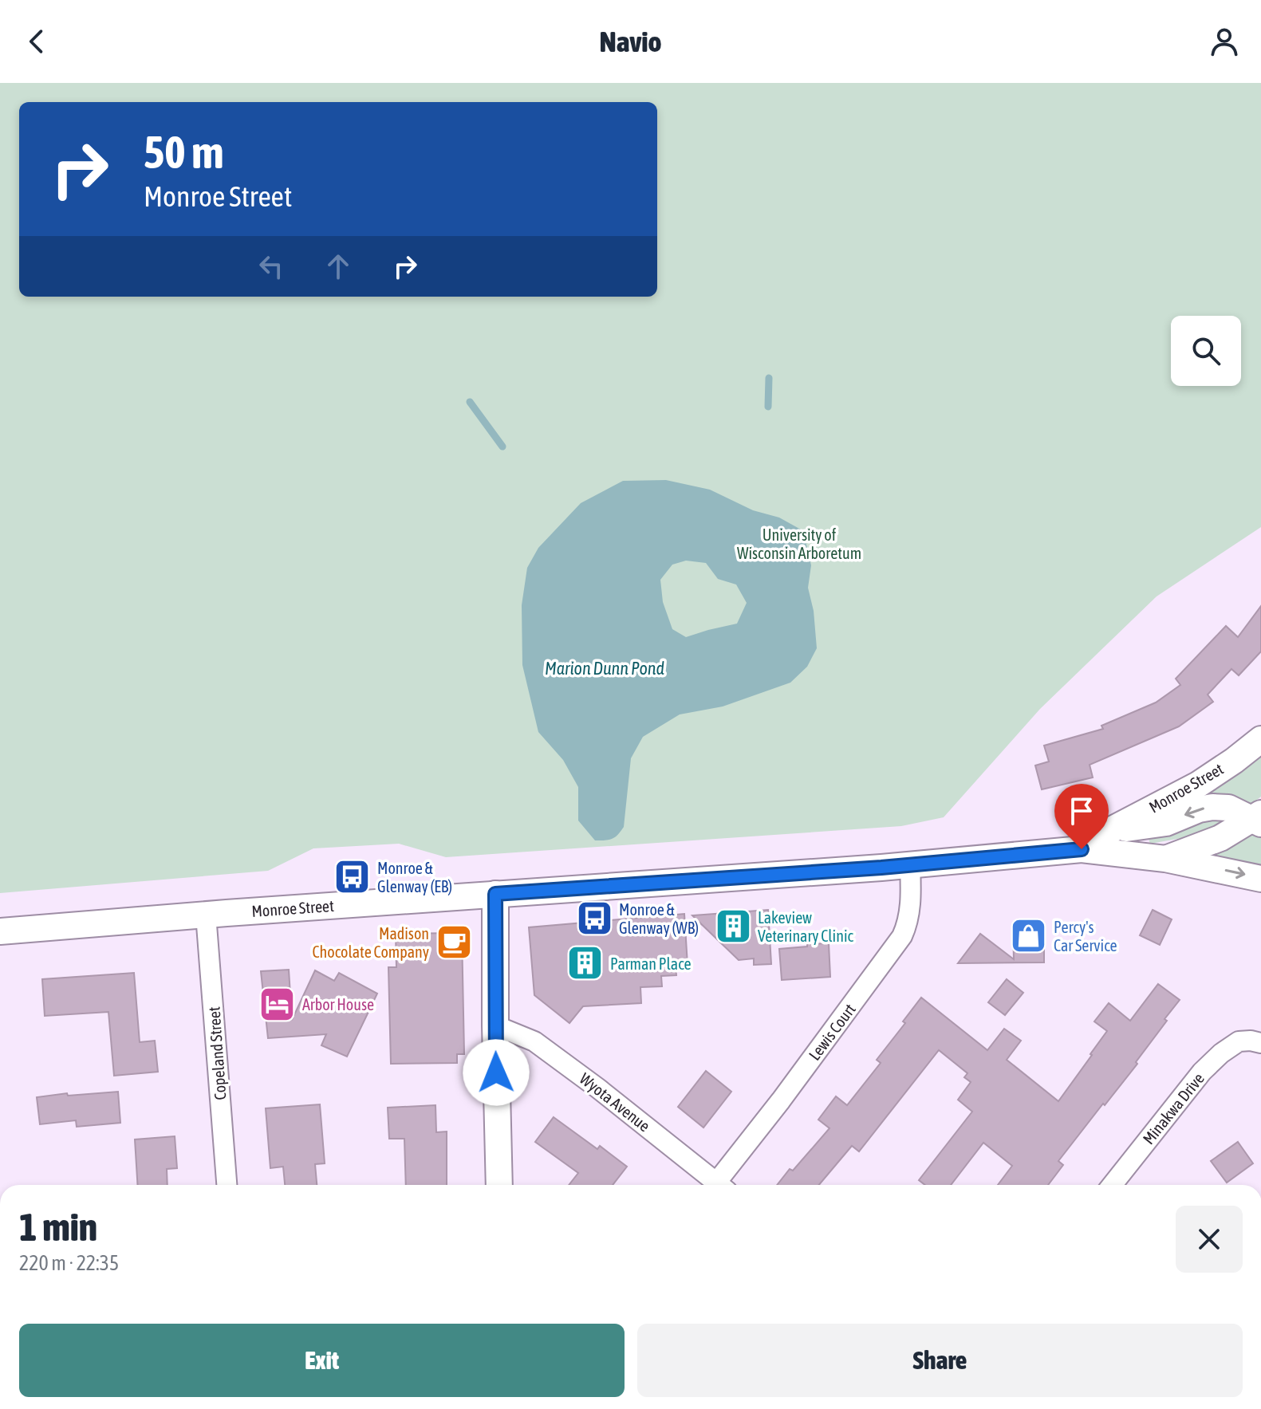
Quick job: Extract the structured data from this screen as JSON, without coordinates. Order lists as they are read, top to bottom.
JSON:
{
  "streets": {
    "main road": ["Monroe Street"],
    "street": [
      "Lewis Court",
      "Copeland Street",
      "Wyota Avenue",
      "Minakwa Drive"
    ]
  },
  "crossings": [
    ["Monroe Street", "Lewis Court"],
    ["Monroe Street", "Copeland Street"]
  ],
  "water": ["Marion Dunn Pond"],
  "parks": ["University of Wisconsin Arboretum"],
  "places": {
    "bus stop": ["Monroe & Glenway (EB)", "Monroe & Glenway (WB)"],
    "building": ["Lakeview Veterinary Clinic", "Parman Place"],
    "shop": ["Percy's Car Service"],
    "cafe": ["Madison Chocolate Company"],
    "hotel": ["Arbor House"]
  },
  "page": {
    "header": "Navio",
    "turn": ["50 m", "Monroe Street"],
    "heading": ["1 min", "220 m · 22:35"],
    "buttons": ["Exit", "Share"]
  }
}
